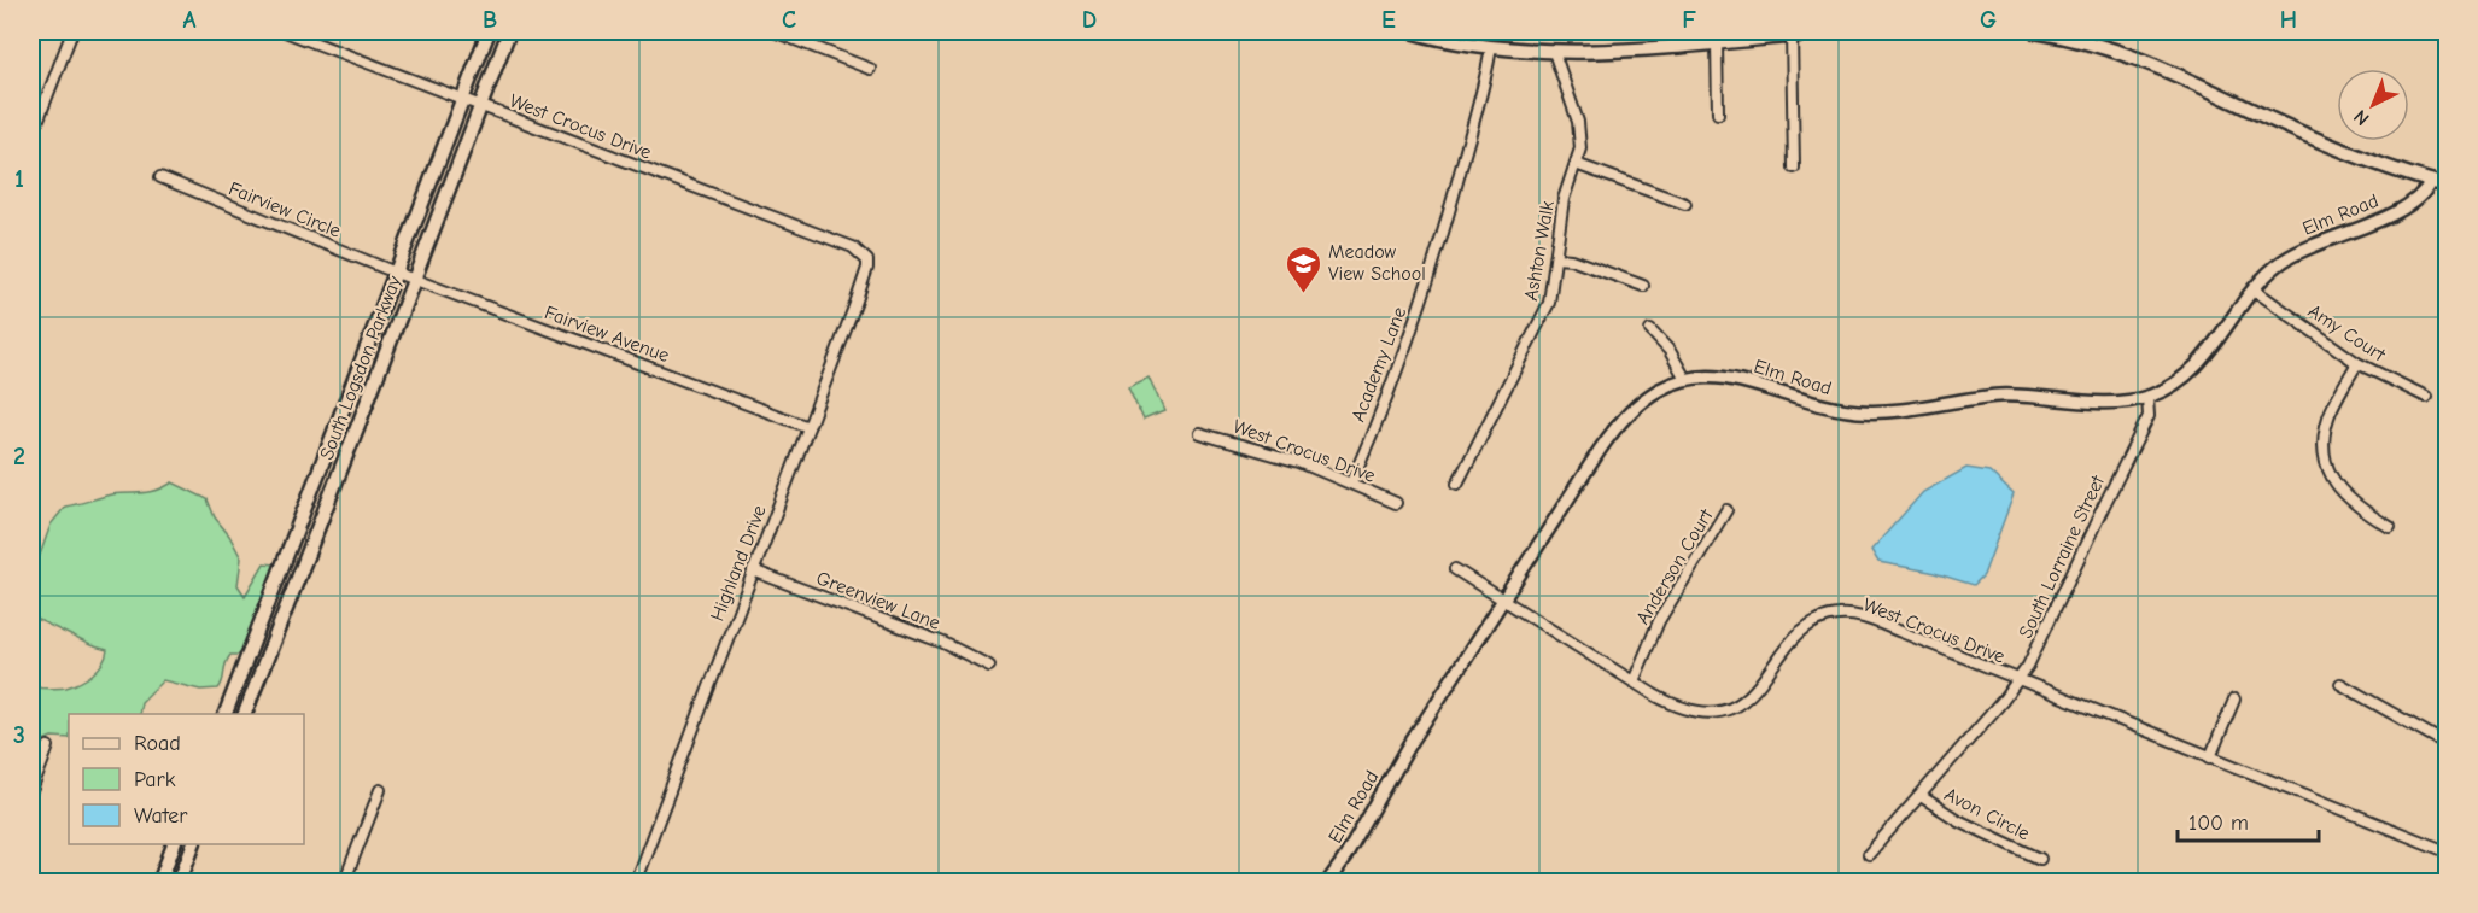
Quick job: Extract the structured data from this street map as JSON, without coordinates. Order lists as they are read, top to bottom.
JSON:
{
  "streets": {
    "main road": ["South Logsdon Parkway"],
    "street": [
      "West Crocus Drive",
      "Fairview Circle",
      "Elm Road",
      "Ashton Walk",
      "Amy Court",
      "Fairview Avenue",
      "Academy Lane",
      "South Lorraine Street",
      "Highland Drive",
      "Anderson Court",
      "Greenview Lane",
      "Avon Circle"
    ]
  },
  "crossings": [
    ["West Crocus Drive", "Elm Road"],
    ["West Crocus Drive", "Academy Lane"],
    ["West Crocus Drive", "South Logsdon Parkway"],
    ["West Crocus Drive", "South Lorraine Street"],
    ["West Crocus Drive", "Highland Drive"],
    ["West Crocus Drive", "Anderson Court"],
    ["Fairview Circle", "Fairview Avenue"],
    ["Fairview Circle", "South Logsdon Parkway"],
    ["Elm Road", "Amy Court"],
    ["Elm Road", "South Lorraine Street"],
    ["Fairview Avenue", "South Logsdon Parkway"],
    ["Fairview Avenue", "Highland Drive"],
    ["South Lorraine Street", "Avon Circle"],
    ["Highland Drive", "Greenview Lane"]
  ],
  "places": {
    "school or university": ["Meadow View School"]
  },
  "legend": ["Road", "Park", "Water"],
  "scale_bar": "100 m",
  "north": "bottom left",
  "grid": {
    "columns": [
      "A",
      "B",
      "C",
      "D",
      "E",
      "F",
      "G",
      "H"
    ],
    "rows": ["1", "2", "3"]
  }
}
